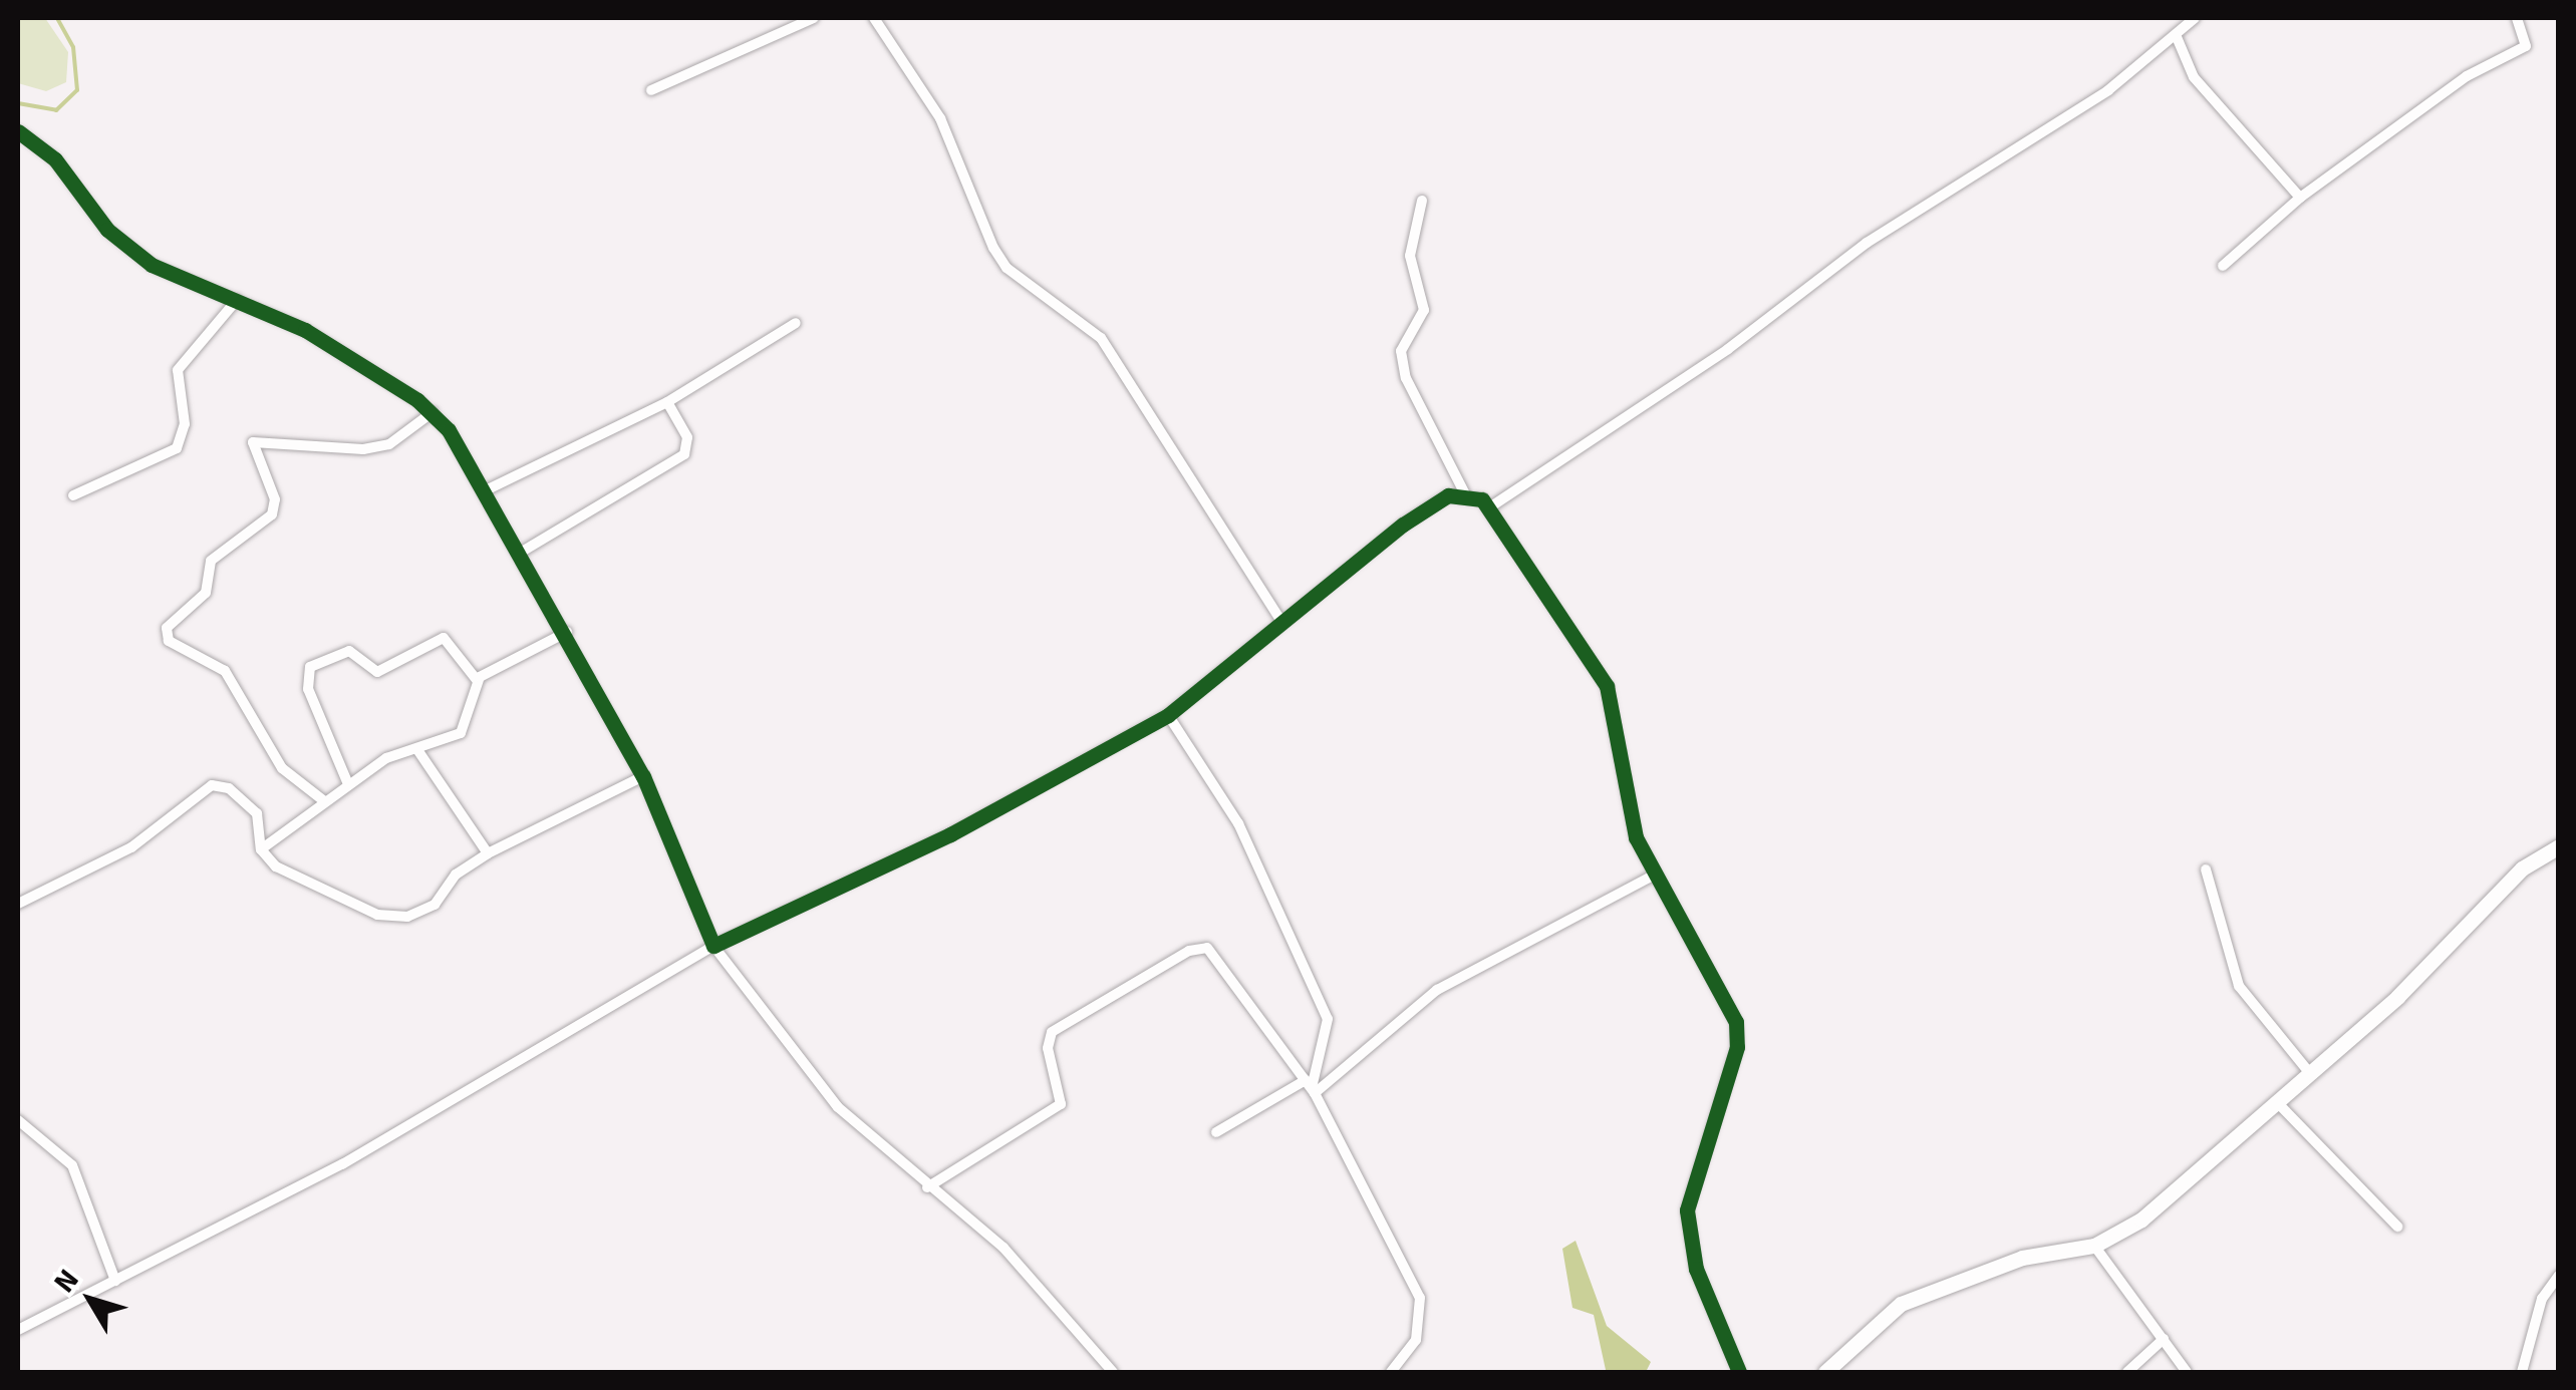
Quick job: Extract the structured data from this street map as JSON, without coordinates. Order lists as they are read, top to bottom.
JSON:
{
  "north": "top left"
}
